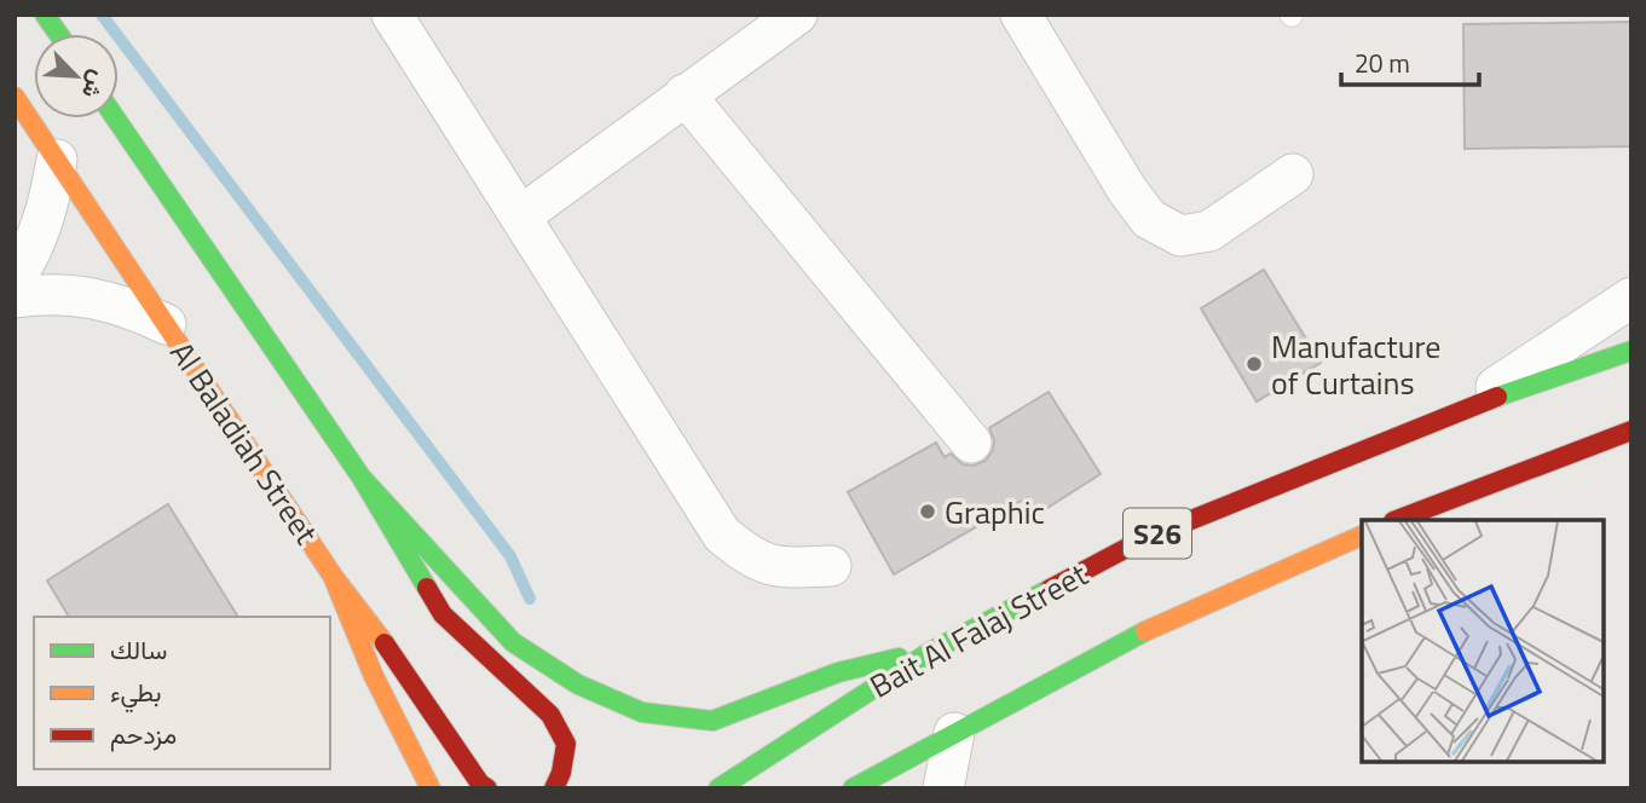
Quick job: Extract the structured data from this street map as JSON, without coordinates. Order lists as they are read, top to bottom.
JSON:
{
  "streets": {
    "main road": ["Al Baladiah Street", "S26", "Bait Al Falaj Street"]
  },
  "places": ["Manufacture of Curtains", "Graphic"],
  "legend": ["سالك", "بطيء", "مزدحم"],
  "scale_bar": "20 m",
  "north": "bottom right"
}
